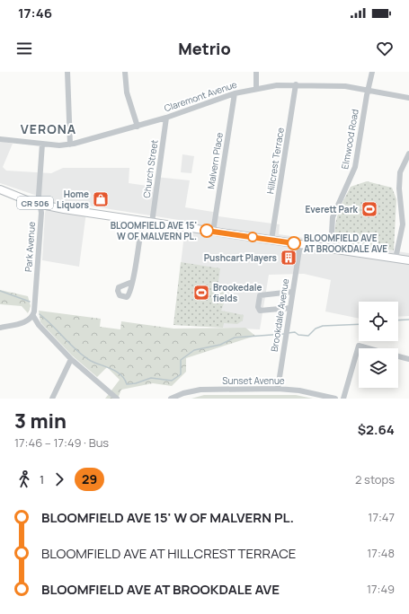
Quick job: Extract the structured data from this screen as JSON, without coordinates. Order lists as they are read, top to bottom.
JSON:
{
  "streets": {
    "main road": ["CR 506"],
    "street": [
      "Claremont Avenue",
      "Elmwood Road",
      "Malvern Place",
      "Hillcrest Terrace",
      "Church Street",
      "Park Avenue",
      "Brookdale Avenue",
      "Sunset Avenue"
    ]
  },
  "crossings": [
    ["Claremont Avenue", "Elmwood Road"],
    ["Claremont Avenue", "Malvern Place"],
    ["Claremont Avenue", "Hillcrest Terrace"],
    ["Claremont Avenue", "Church Street"],
    ["Claremont Avenue", "Park Avenue"],
    ["Elmwood Road", "CR 506"],
    ["Malvern Place", "CR 506"],
    ["Hillcrest Terrace", "CR 506"],
    ["Church Street", "CR 506"],
    ["CR 506", "Park Avenue"],
    ["CR 506", "Brookdale Avenue"],
    ["Brookdale Avenue", "Sunset Avenue"]
  ],
  "districts": ["VERONA"],
  "places": {
    "shop": ["Home Liquors"],
    "sports": ["Everett Park", "Brookedale fields"],
    "other": ["BLOOMFIELD AVE 15' W OF MALVERN PL.", "BLOOMFIELD AVE AT BROOKDALE AVE"],
    "building": ["Pushcart Players"]
  },
  "lines": ["bus line 29"],
  "page": {
    "status": "17:46",
    "header": "Metrio",
    "heading": ["3 min", "17:46 – 17:49 · Bus", "$2.64"],
    "legs": ["1", "29", "2 stops"],
    "list": [
      {
        "name": "BLOOMFIELD AVE 15' W OF MALVERN PL.",
        "value": "17:47"
      },
      {
        "name": "BLOOMFIELD AVE AT HILLCREST TERRACE",
        "value": "17:48"
      },
      {
        "name": "BLOOMFIELD AVE AT BROOKDALE AVE",
        "value": "17:49"
      }
    ]
  }
}
